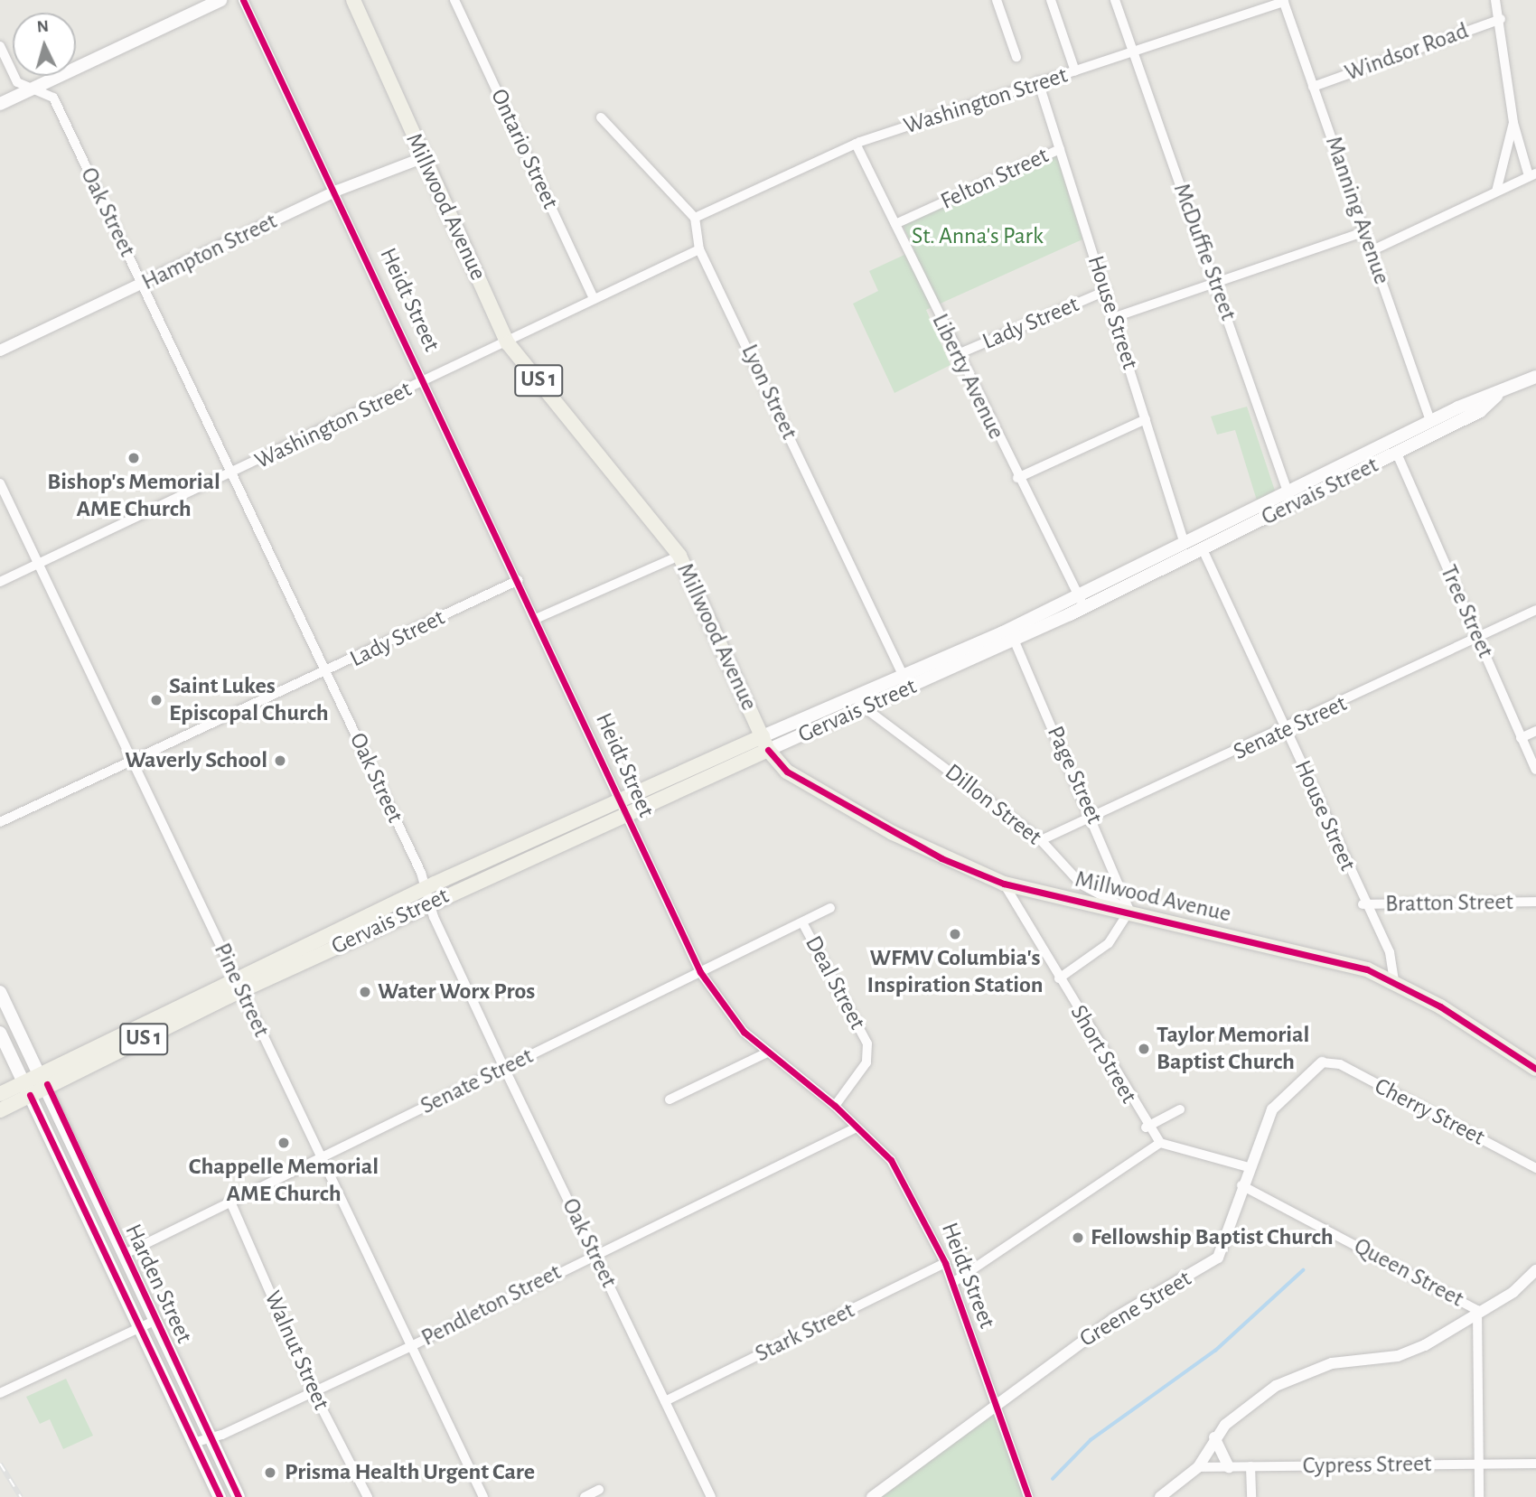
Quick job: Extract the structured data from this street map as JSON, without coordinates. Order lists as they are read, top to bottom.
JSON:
{
  "streets": {
    "main road": [
      "Millwood Avenue",
      "US 1",
      "Gervais Street",
      "Harden Street"
    ],
    "street": [
      "Windsor Road",
      "Washington Street",
      "Ontario Street",
      "Felton Street",
      "Manning Avenue",
      "Oak Street",
      "Hampton Street",
      "McDuffie Street",
      "Heidt Street",
      "House Street",
      "Lady Street",
      "Liberty Avenue",
      "Lyon Street",
      "Tree Street",
      "Senate Street",
      "Page Street",
      "Dillon Street",
      "Bratton Street",
      "Deal Street",
      "Pine Street",
      "Short Street",
      "Cherry Street",
      "Queen Street",
      "Pendleton Street",
      "Greene Street",
      "Stark Street",
      "Walnut Street",
      "Cypress Street"
    ]
  },
  "crossings": [
    ["Windsor Road", "Manning Avenue"],
    ["Washington Street", "Ontario Street"],
    ["Washington Street", "Millwood Avenue"],
    ["Washington Street", "Manning Avenue"],
    ["Washington Street", "Oak Street"],
    ["Washington Street", "McDuffie Street"],
    ["Washington Street", "Heidt Street"],
    ["Washington Street", "House Street"],
    ["Washington Street", "Liberty Avenue"],
    ["Washington Street", "Lyon Street"],
    ["Washington Street", "Pine Street"],
    ["Felton Street", "House Street"],
    ["Felton Street", "Liberty Avenue"],
    ["Millwood Avenue", "Hampton Street"],
    ["Millwood Avenue", "House Street"],
    ["Millwood Avenue", "Gervais Street"],
    ["Millwood Avenue", "Page Street"],
    ["Millwood Avenue", "Dillon Street"],
    ["Millwood Avenue", "Short Street"],
    ["Manning Avenue", "Gervais Street"],
    ["Oak Street", "Hampton Street"],
    ["Oak Street", "Lady Street"],
    ["Oak Street", "Gervais Street"],
    ["Oak Street", "Senate Street"],
    ["Oak Street", "Pendleton Street"],
    ["Oak Street", "Stark Street"],
    ["Hampton Street", "Heidt Street"],
    ["McDuffie Street", "Gervais Street"],
    ["Heidt Street", "Lady Street"],
    ["Heidt Street", "Gervais Street"],
    ["Heidt Street", "Senate Street"],
    ["Heidt Street", "Deal Street"],
    ["Heidt Street", "Pendleton Street"],
    ["Heidt Street", "Greene Street"],
    ["Heidt Street", "Stark Street"],
    ["House Street", "Lady Street"],
    ["House Street", "Gervais Street"],
    ["House Street", "Senate Street"],
    ["House Street", "Bratton Street"],
    ["Lady Street", "Liberty Avenue"],
    ["Lady Street", "Pine Street"],
    ["Liberty Avenue", "Gervais Street"],
    ["Lyon Street", "Gervais Street"],
    ["Gervais Street", "Tree Street"],
    ["Gervais Street", "Page Street"],
    ["Gervais Street", "Dillon Street"],
    ["Gervais Street", "Pine Street"],
    ["Gervais Street", "Harden Street"],
    ["Tree Street", "Senate Street"],
    ["Senate Street", "Page Street"],
    ["Senate Street", "Dillon Street"],
    ["Senate Street", "Deal Street"],
    ["Senate Street", "Pine Street"],
    ["Senate Street", "Harden Street"],
    ["Senate Street", "Walnut Street"],
    ["Page Street", "Dillon Street"],
    ["Pine Street", "Pendleton Street"],
    ["Cherry Street", "Greene Street"],
    ["Queen Street", "Greene Street"],
    ["Queen Street", "Cypress Street"],
    ["Harden Street", "Pendleton Street"],
    ["Pendleton Street", "Walnut Street"]
  ],
  "parks": ["St. Anna's Park"],
  "places": [
    "Bishop's Memorial AME Church",
    "Saint Lukes Episcopal Church",
    "Waverly School",
    "WFMV Columbia's Inspiration Station",
    "Water Worx Pros",
    "Taylor Memorial Baptist Church",
    "Chappelle Memorial AME Church",
    "Fellowship Baptist Church",
    "Prisma Health Urgent Care"
  ],
  "north": "top"
}
